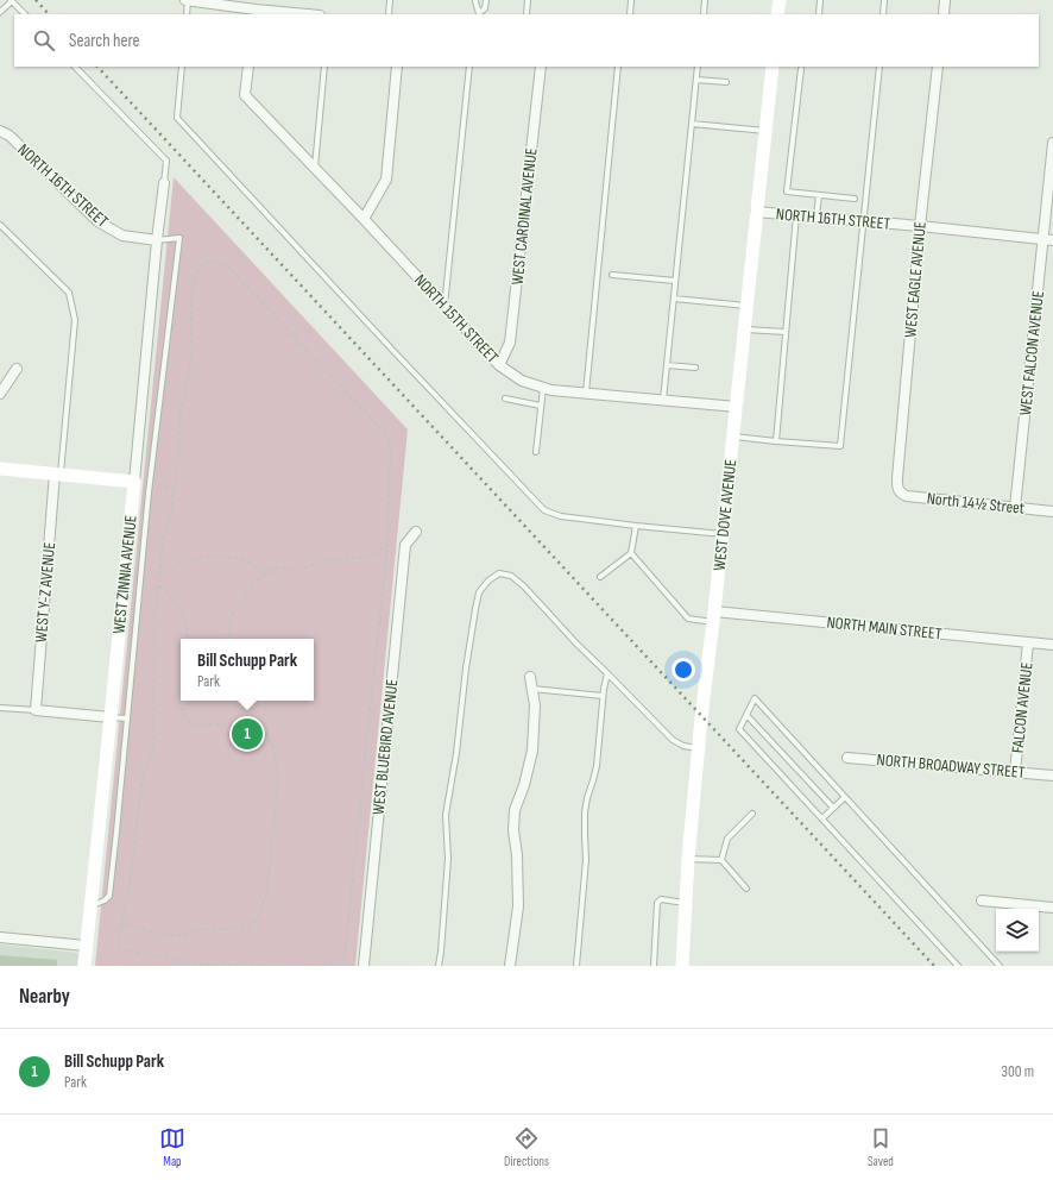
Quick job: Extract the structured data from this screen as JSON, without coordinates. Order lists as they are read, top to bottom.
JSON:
{
  "streets": {
    "main road": ["WEST DOVE AVENUE", "WEST ZINNIA AVENUE"],
    "street": [
      "NORTH 16TH STREET",
      "WEST CARDINAL AVENUE",
      "WEST EAGLE AVENUE",
      "NORTH 15TH STREET",
      "WEST FALCON AVENUE",
      "North 14½ Street",
      "WEST Y-Z AVENUE",
      "NORTH MAIN STREET",
      "FALCON AVENUE",
      "WEST BLUEBIRD AVENUE",
      "NORTH BROADWAY STREET"
    ]
  },
  "crossings": [
    ["NORTH 16TH STREET", "WEST EAGLE AVENUE"],
    ["NORTH 16TH STREET", "WEST FALCON AVENUE"],
    ["NORTH 16TH STREET", "WEST DOVE AVENUE"],
    ["NORTH 16TH STREET", "WEST ZINNIA AVENUE"],
    ["WEST CARDINAL AVENUE", "NORTH 15TH STREET"],
    ["WEST EAGLE AVENUE", "North 14½ Street"],
    ["NORTH 15TH STREET", "WEST DOVE AVENUE"],
    ["WEST FALCON AVENUE", "North 14½ Street"],
    ["WEST DOVE AVENUE", "NORTH MAIN STREET"],
    ["NORTH MAIN STREET", "FALCON AVENUE"],
    ["FALCON AVENUE", "NORTH BROADWAY STREET"]
  ],
  "page": {
    "search": "Search here",
    "popup": ["Bill Schupp Park", "Park"],
    "pins": "1",
    "heading": "Nearby",
    "list": [
      {
        "mark": "1",
        "name": "Bill Schupp Park",
        "note": "Park",
        "value": "300 m"
      }
    ],
    "nav": ["Map", "Directions", "Saved"]
  }
}
